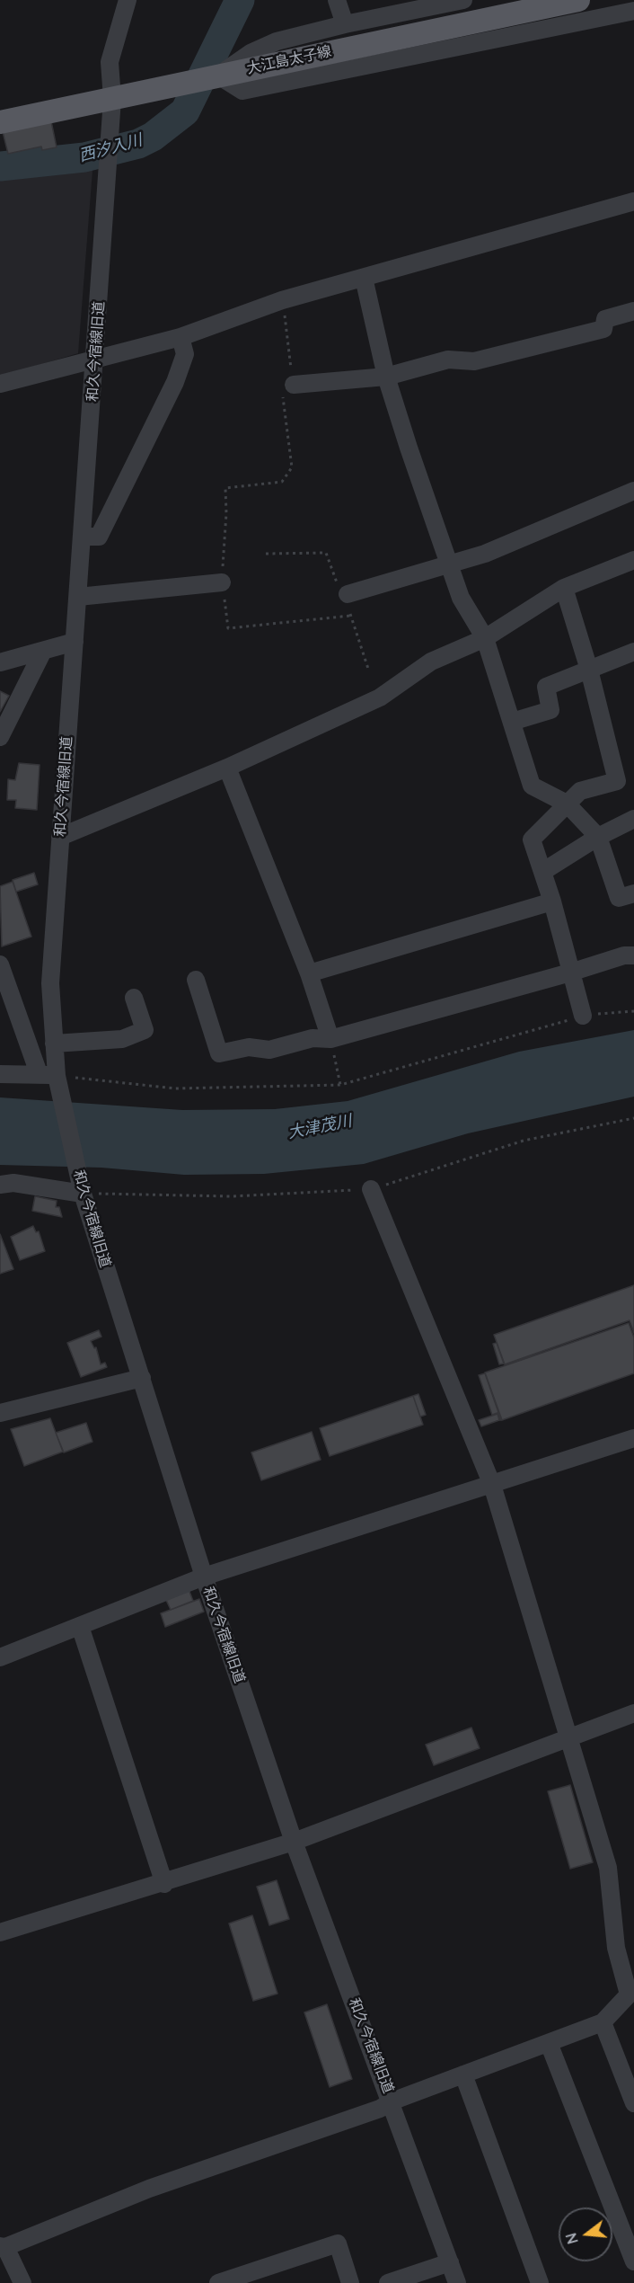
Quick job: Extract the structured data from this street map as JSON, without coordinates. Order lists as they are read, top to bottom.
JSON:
{
  "streets": {
    "main road": ["大江島太子線"],
    "street": ["和久今宿線旧道"]
  },
  "crossings": [
    ["大江島太子線", "和久今宿線旧道"]
  ],
  "water": ["西汐入川", "大津茂川"],
  "north": "left"
}
